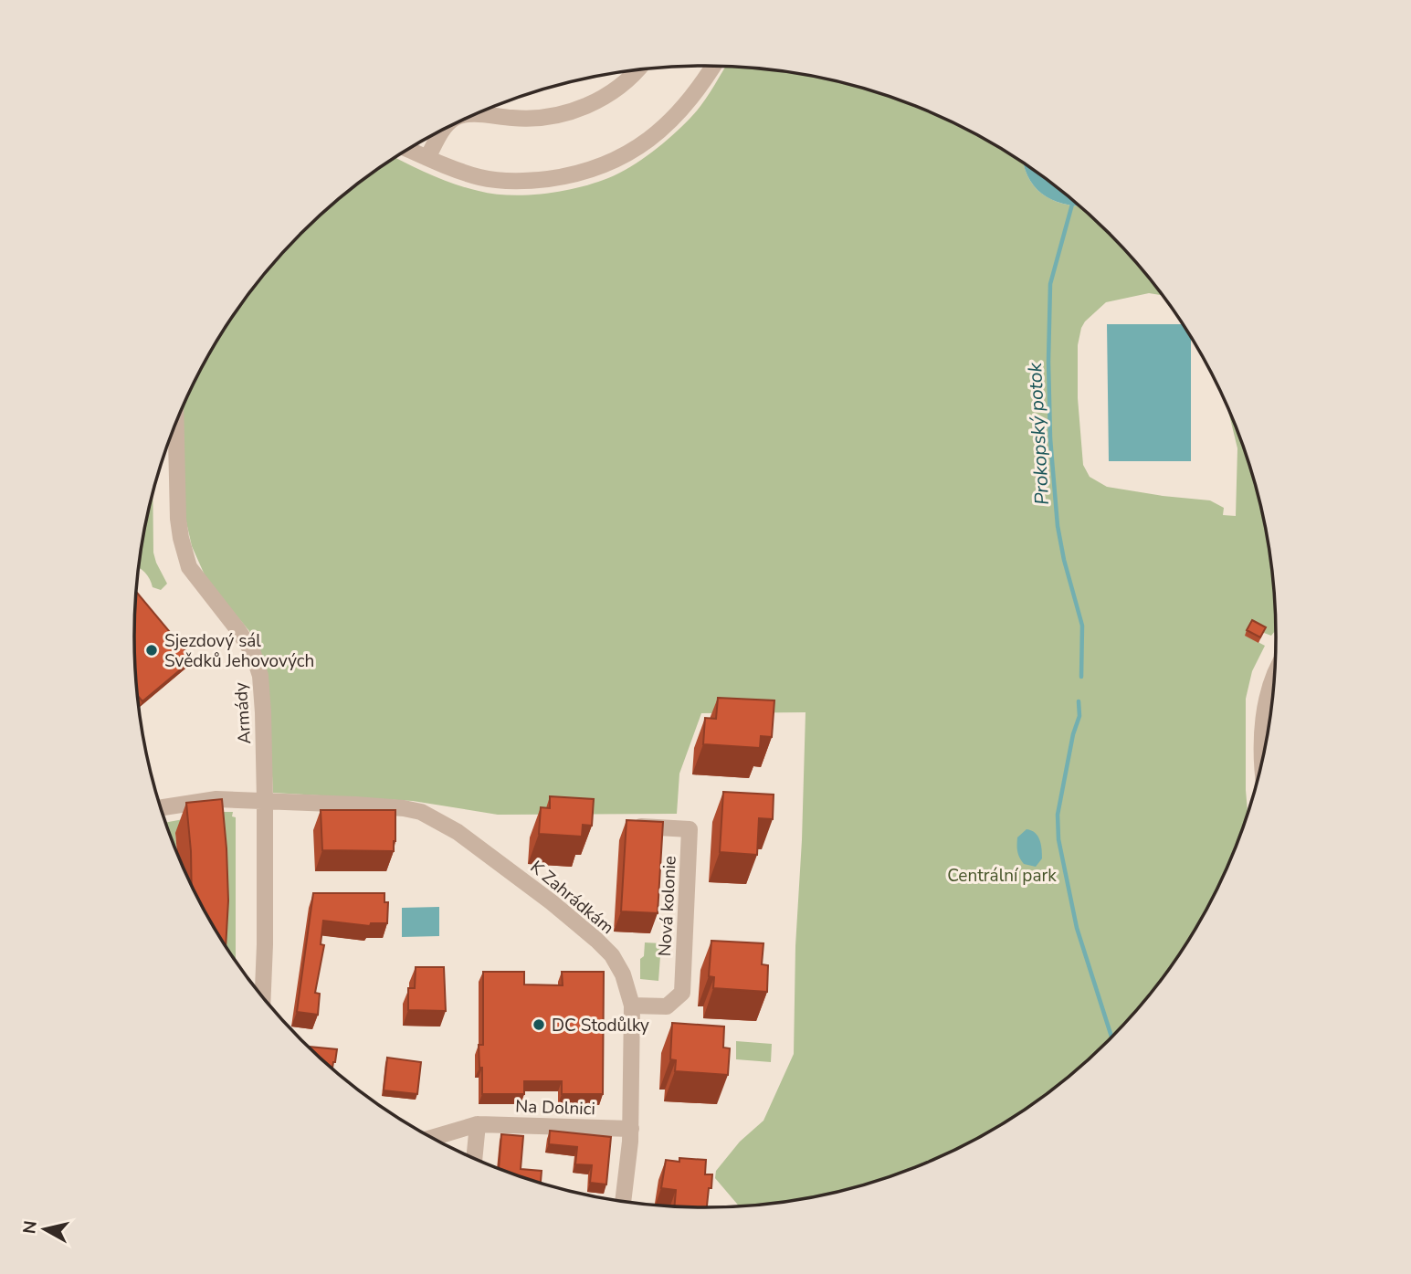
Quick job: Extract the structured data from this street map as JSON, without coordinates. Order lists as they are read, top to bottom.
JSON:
{
  "streets": {
    "street": [
      "Armády",
      "K Zahrádkám",
      "Nová kolonie",
      "Na Dolnici"
    ]
  },
  "crossings": [
    ["Armády", "K Zahrádkám"],
    ["K Zahrádkám", "Nová kolonie"],
    ["K Zahrádkám", "Na Dolnici"]
  ],
  "water": ["Prokopský potok"],
  "parks": ["Centrální park"],
  "places": ["Sjezdový sál Svědků Jehovových", "DC Stodůlky"],
  "north": "left"
}
